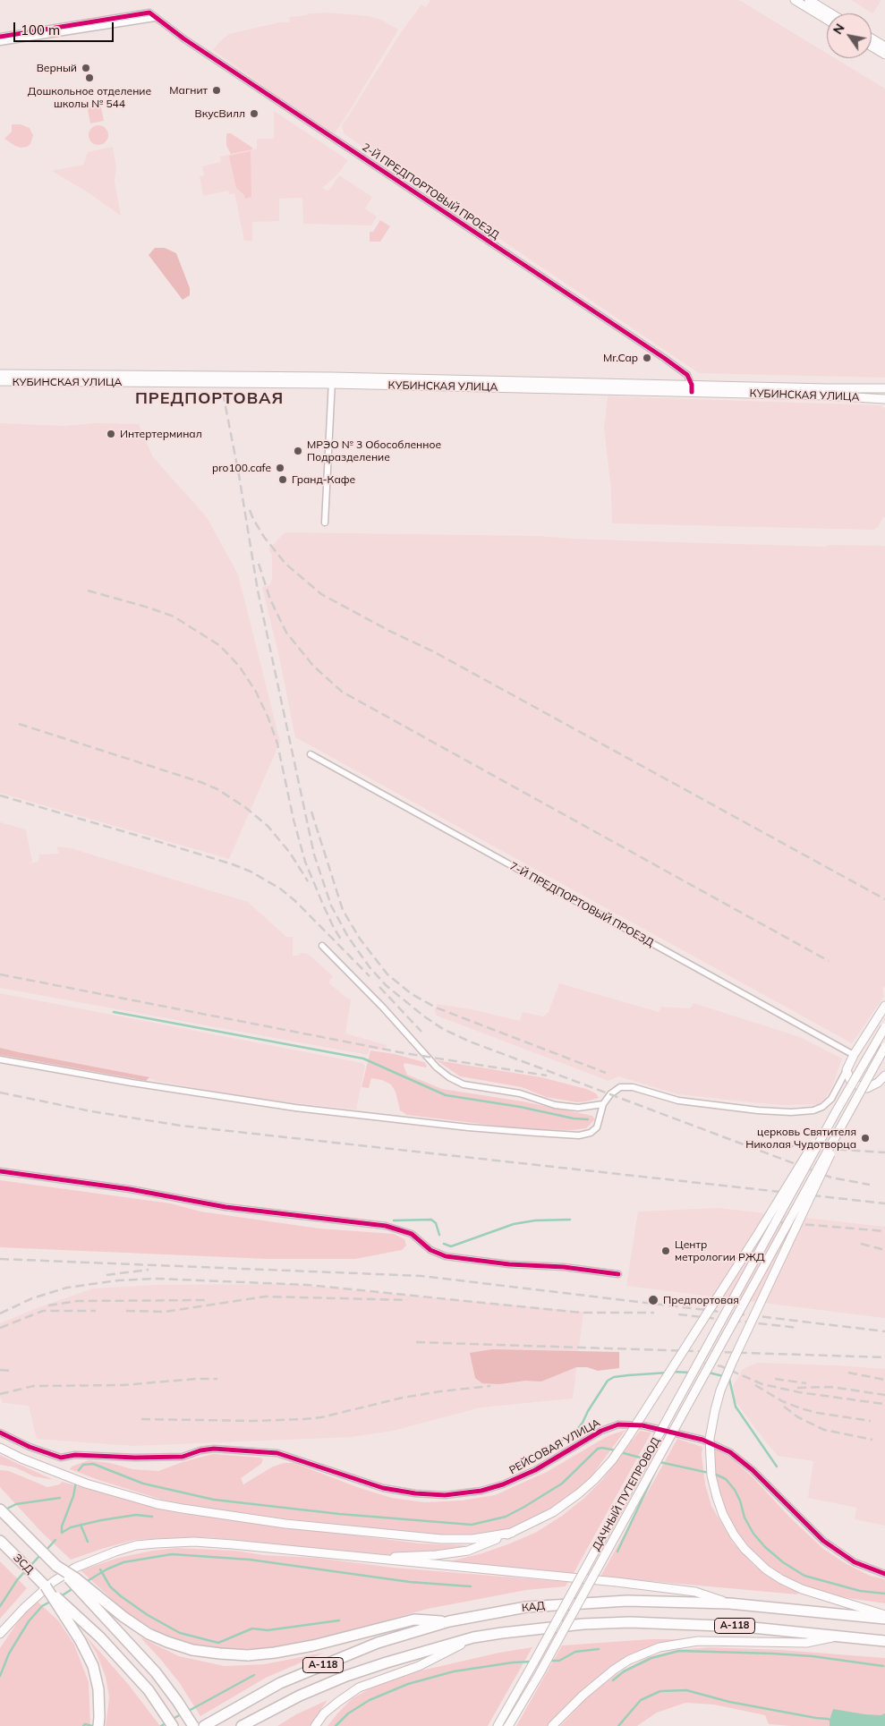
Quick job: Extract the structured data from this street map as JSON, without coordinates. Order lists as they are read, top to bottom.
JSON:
{
  "streets": {
    "highway": ["ЗСД", "КАД", "А-118"],
    "main road": ["КУБИНСКАЯ УЛИЦА", "ДАЧНЫЙ ПУТЕПРОВОД"],
    "street": ["2-Й ПРЕДПОРТОВЫЙ ПРОЕЗД", "7-Й ПРЕДПОРТОВЫЙ ПРОЕЗД", "РЕЙСОВАЯ УЛИЦА"]
  },
  "crossings": [
    ["2-Й ПРЕДПОРТОВЫЙ ПРОЕЗД", "КУБИНСКАЯ УЛИЦА"]
  ],
  "districts": ["ПРЕДПОРТОВАЯ"],
  "places": [
    "Верный",
    "Дошкольное отделение школы № 544",
    "Магнит",
    "ВкусВилл",
    "Mr.Cap",
    "Интертерминал",
    "МРЭО № 3 Обособленное Подразделение",
    "pro100.cafe",
    "Гранд-Кафе",
    "церковь Святителя Николая Чудотворца",
    "Центр метрологии РЖД",
    "Предпортовая"
  ],
  "scale_bar": "100 m",
  "north": "top left"
}
